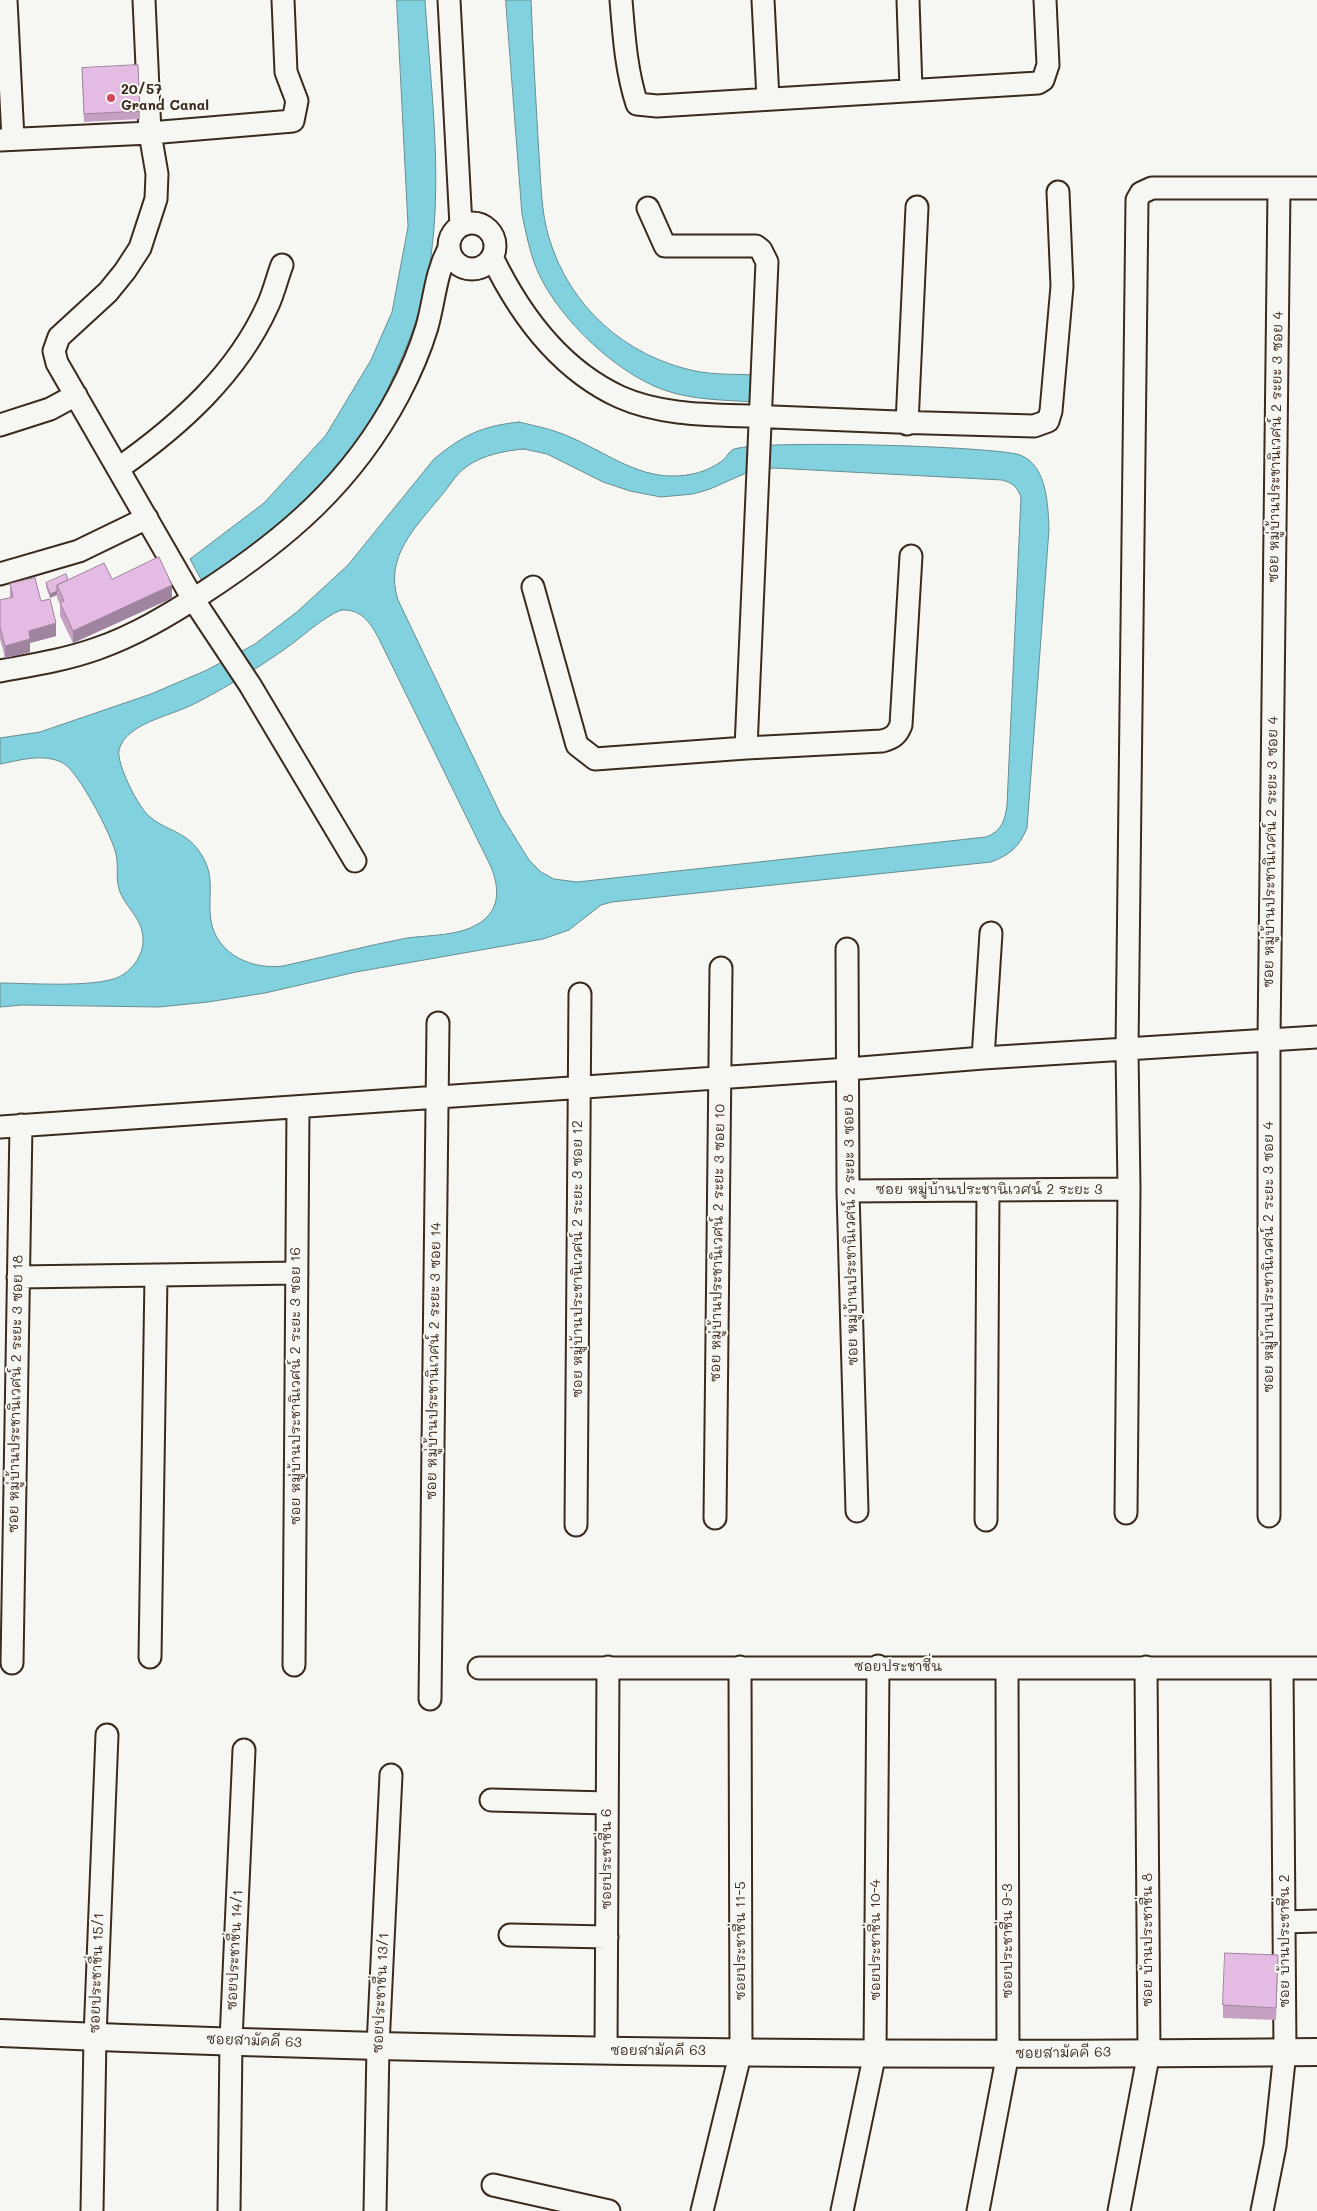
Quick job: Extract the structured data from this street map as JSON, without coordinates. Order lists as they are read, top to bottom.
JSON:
{
  "streets": {
    "street": [
      "ซอย หมู่บ้านประชานิเวศน์ 2 ระยะ 3 ซอย 4",
      "ซอย หมู่บ้านประชานิเวศน์ 2 ระยะ 3",
      "ซอย หมู่บ้านประชานิเวศน์ 2 ระยะ 3 ซอย 8",
      "ซอย หมู่บ้านประชานิเวศน์ 2 ระยะ 3 ซอย 10",
      "ซอย หมู่บ้านประชานิเวศน์ 2 ระยะ 3 ซอย 12",
      "ซอย หมู่บ้านประชานิเวศน์ 2 ระยะ 3 ซอย 14",
      "ซอย หมู่บ้านประชานิเวศน์ 2 ระยะ 3 ซอย 16",
      "ซอย หมู่บ้านประชานิเวศน์ 2 ระยะ 3 ซอย 18",
      "ซอยประชาชื่น",
      "ซอยประชาชื่น 6",
      "ซอยประชาชื่น 10-4",
      "ซอย บ้านประชาชื่น 8",
      "ซอยประชาชื่น 11-5",
      "ซอยประชาชื่น 9-3",
      "ซอย บ้านประชาชื่น 2",
      "ซอยประชาชื่น 14/1",
      "ซอยประชาชื่น 15/1",
      "ซอยประชาชื่น 13/1",
      "ซอยสามัคคี 63"
    ]
  },
  "crossings": [
    ["ซอย หมู่บ้านประชานิเวศน์ 2 ระยะ 3", "ซอย หมู่บ้านประชานิเวศน์ 2 ระยะ 3 ซอย 8"],
    ["ซอยประชาชื่น", "ซอยประชาชื่น 6"],
    ["ซอยประชาชื่น", "ซอยประชาชื่น 10-4"],
    ["ซอยประชาชื่น", "ซอย บ้านประชาชื่น 8"],
    ["ซอยประชาชื่น", "ซอยประชาชื่น 11-5"],
    ["ซอยประชาชื่น", "ซอยประชาชื่น 9-3"],
    ["ซอยประชาชื่น", "ซอย บ้านประชาชื่น 2"],
    ["ซอยประชาชื่น 6", "ซอยสามัคคี 63"],
    ["ซอยประชาชื่น 10-4", "ซอยสามัคคี 63"],
    ["ซอย บ้านประชาชื่น 8", "ซอยสามัคคี 63"],
    ["ซอยประชาชื่น 11-5", "ซอยสามัคคี 63"],
    ["ซอยประชาชื่น 9-3", "ซอยสามัคคี 63"],
    ["ซอย บ้านประชาชื่น 2", "ซอยสามัคคี 63"],
    ["ซอยประชาชื่น 14/1", "ซอยสามัคคี 63"],
    ["ซอยประชาชื่น 15/1", "ซอยสามัคคี 63"],
    ["ซอยประชาชื่น 13/1", "ซอยสามัคคี 63"]
  ],
  "places": ["20/57 Grand Canal"]
}
